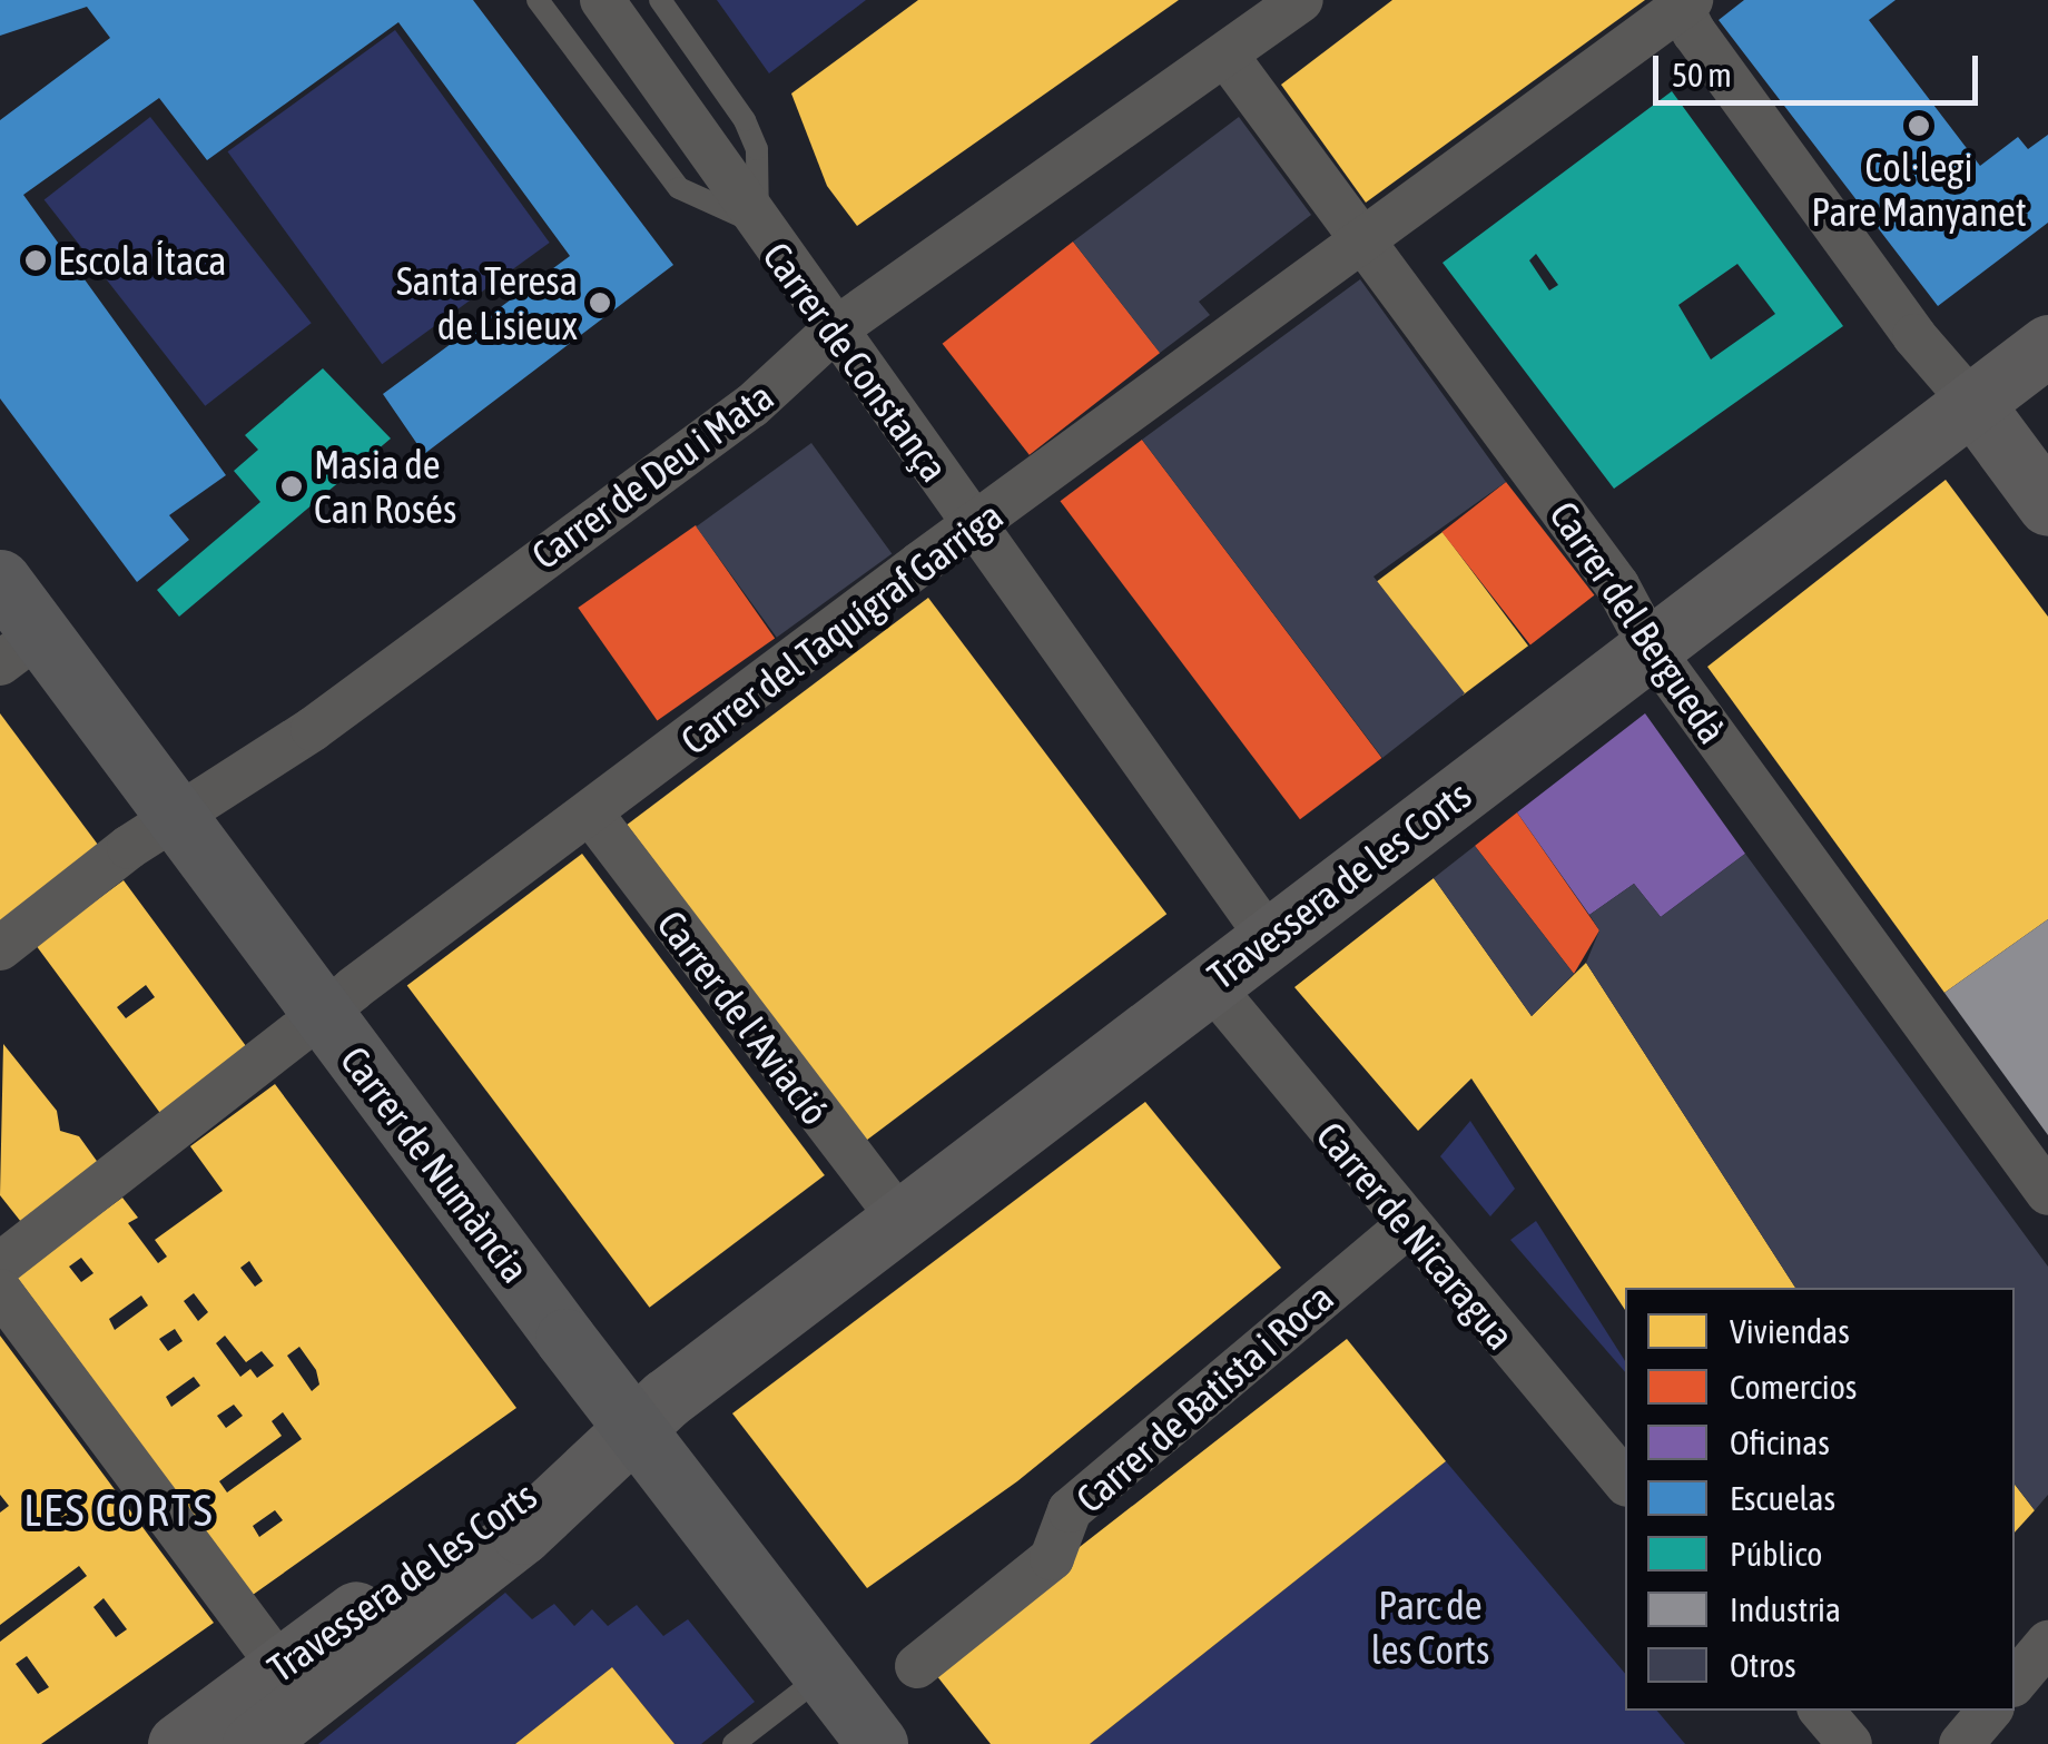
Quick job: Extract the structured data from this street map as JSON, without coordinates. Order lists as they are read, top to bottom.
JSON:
{
  "streets": {
    "main road": ["Travessera de les Corts", "Carrer de Numància"],
    "street": [
      "Carrer de Constança",
      "Carrer de Deu i Mata",
      "Carrer del Berguedà",
      "Carrer del Taquígraf Garriga",
      "Carrer de l'Aviació",
      "Carrer de Nicaragua",
      "Carrer de Batista i Roca"
    ]
  },
  "crossings": [
    ["Carrer de Constança", "Carrer de Deu i Mata"],
    ["Carrer de Constança", "Carrer del Taquígraf Garriga"],
    ["Carrer de Constança", "Travessera de les Corts"],
    ["Carrer de Deu i Mata", "Carrer del Berguedà"],
    ["Carrer de Deu i Mata", "Carrer de Numància"],
    ["Carrer del Berguedà", "Carrer del Taquígraf Garriga"],
    ["Carrer del Berguedà", "Travessera de les Corts"],
    ["Carrer del Taquígraf Garriga", "Carrer de l'Aviació"],
    ["Carrer del Taquígraf Garriga", "Carrer de Numància"],
    ["Travessera de les Corts", "Carrer de l'Aviació"],
    ["Travessera de les Corts", "Carrer de Numància"],
    ["Travessera de les Corts", "Carrer de Nicaragua"],
    ["Carrer de Nicaragua", "Carrer de Batista i Roca"]
  ],
  "districts": ["LES CORTS"],
  "parks": ["Parc de les Corts"],
  "places": [
    "Col·legi Pare Manyanet",
    "Escola Ítaca",
    "Santa Teresa de Lisieux",
    "Masia de Can Rosés"
  ],
  "legend": [
    "Viviendas",
    "Comercios",
    "Oficinas",
    "Escuelas",
    "Público",
    "Industria",
    "Otros"
  ],
  "scale_bar": "50 m"
}
